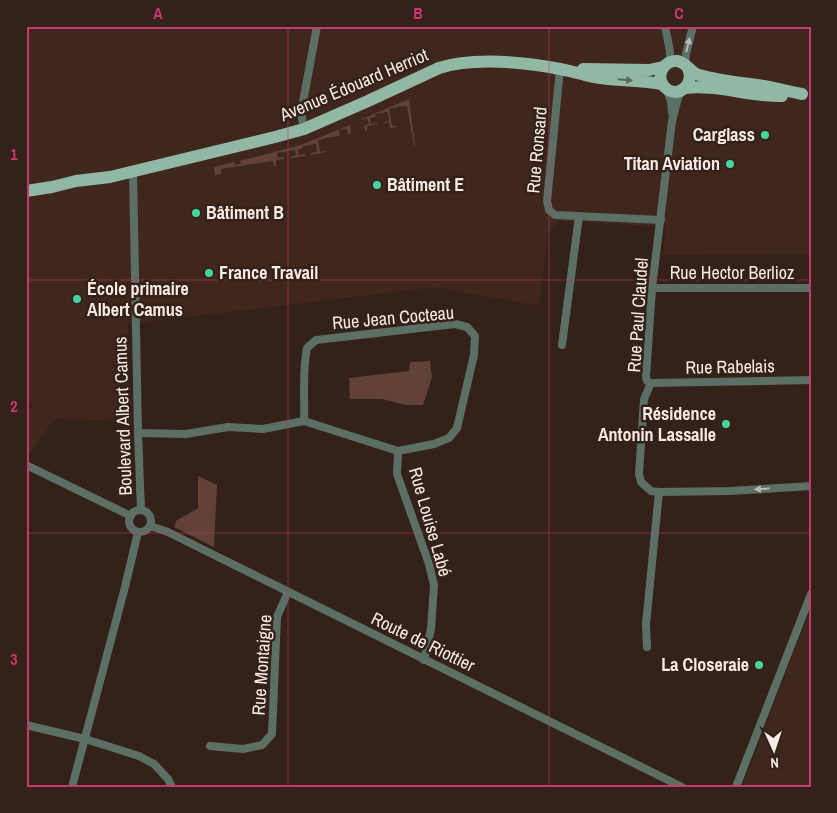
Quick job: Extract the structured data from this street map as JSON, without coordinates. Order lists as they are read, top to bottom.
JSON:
{
  "streets": {
    "main road": ["Avenue Édouard Herriot"],
    "street": [
      "Rue Ronsard",
      "Rue Hector Berlioz",
      "Rue Paul Claudel",
      "Rue Jean Cocteau",
      "Rue Rabelais",
      "Boulevard Albert Camus",
      "Rue Louise Labé",
      "Route de Riottier",
      "Rue Montaigne"
    ]
  },
  "crossings": [
    ["Avenue Édouard Herriot", "Rue Ronsard"],
    ["Avenue Édouard Herriot", "Rue Paul Claudel"],
    ["Avenue Édouard Herriot", "Boulevard Albert Camus"],
    ["Rue Ronsard", "Rue Paul Claudel"],
    ["Rue Hector Berlioz", "Rue Paul Claudel"],
    ["Rue Paul Claudel", "Rue Rabelais"],
    ["Rue Jean Cocteau", "Rue Louise Labé"],
    ["Boulevard Albert Camus", "Route de Riottier"],
    ["Rue Louise Labé", "Route de Riottier"],
    ["Route de Riottier", "Rue Montaigne"]
  ],
  "places": [
    "Carglass",
    "Titan Aviation",
    "Bâtiment E",
    "Bâtiment B",
    "France Travail",
    "École primaire Albert Camus",
    "Résidence Antonin Lassalle",
    "La Closeraie"
  ],
  "north": "bottom",
  "grid": {
    "columns": ["A", "B", "C"],
    "rows": ["1", "2", "3"]
  }
}
